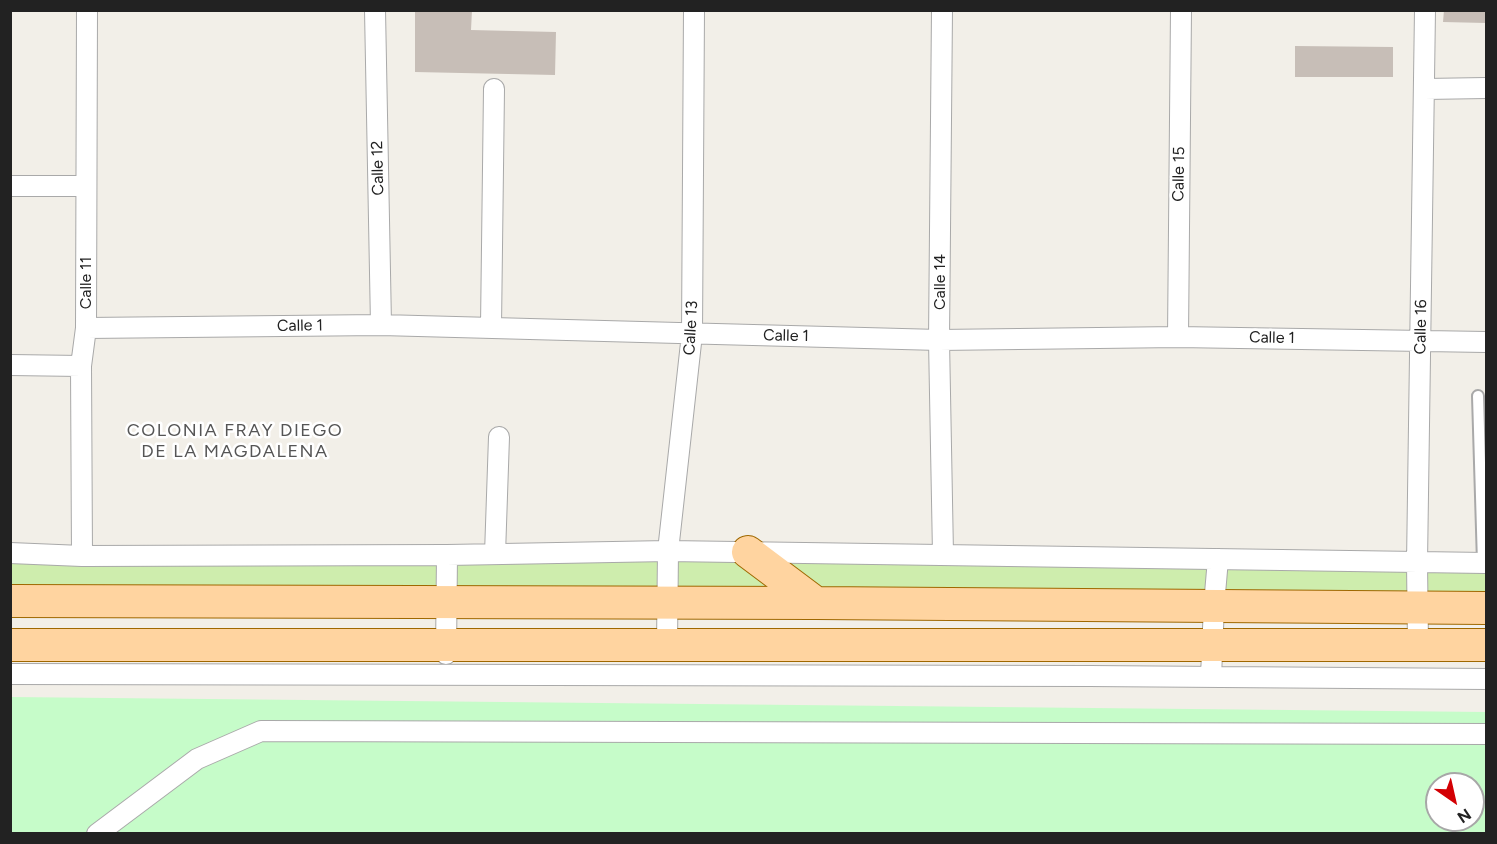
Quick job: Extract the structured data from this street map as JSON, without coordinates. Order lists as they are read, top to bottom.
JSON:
{
  "streets": {
    "street": [
      "Calle 12",
      "Calle 15",
      "Calle 14",
      "Calle 11",
      "Calle 1",
      "Calle 16",
      "Calle 13"
    ]
  },
  "crossings": [
    ["Calle 12", "Calle 1"],
    ["Calle 15", "Calle 1"],
    ["Calle 14", "Calle 1"],
    ["Calle 11", "Calle 1"],
    ["Calle 1", "Calle 16"],
    ["Calle 1", "Calle 13"]
  ],
  "districts": ["COLONIA FRAY DIEGO DE LA MAGDALENA"],
  "north": "bottom right"
}
